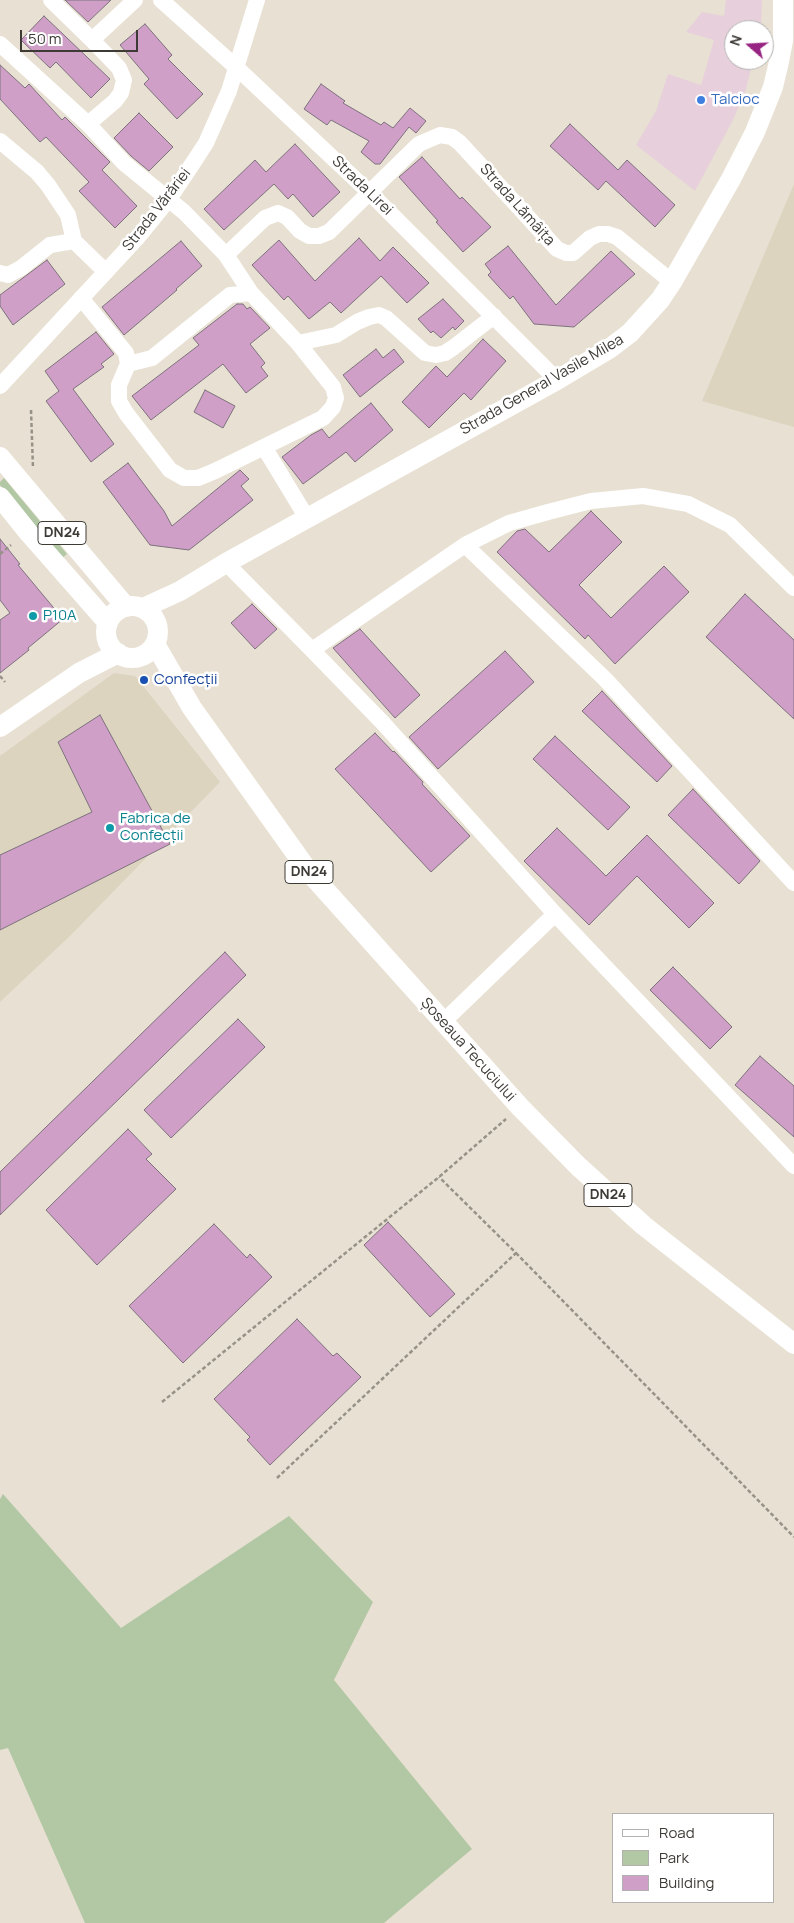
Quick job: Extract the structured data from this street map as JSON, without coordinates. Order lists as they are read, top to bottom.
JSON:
{
  "streets": {
    "main road": ["Strada General Vasile Milea", "DN24", "Șoseaua Tecuciului"],
    "street": ["Strada Lirei", "Strada Lămâița", "Strada Vărăriei"]
  },
  "crossings": [
    ["Strada Lirei", "Strada Lămâița"],
    ["Strada Lirei", "Strada Vărăriei"],
    ["Strada Lirei", "Strada General Vasile Milea"],
    ["Strada Lămâița", "Strada General Vasile Milea"],
    ["Strada General Vasile Milea", "DN24"],
    ["Strada General Vasile Milea", "Șoseaua Tecuciului"],
    ["DN24", "Șoseaua Tecuciului"]
  ],
  "places": [
    "Talcioc",
    "P10A",
    "Confecții",
    "Fabrica de Confecții"
  ],
  "legend": ["Road", "Park", "Building"],
  "scale_bar": "50 m",
  "north": "left"
}
